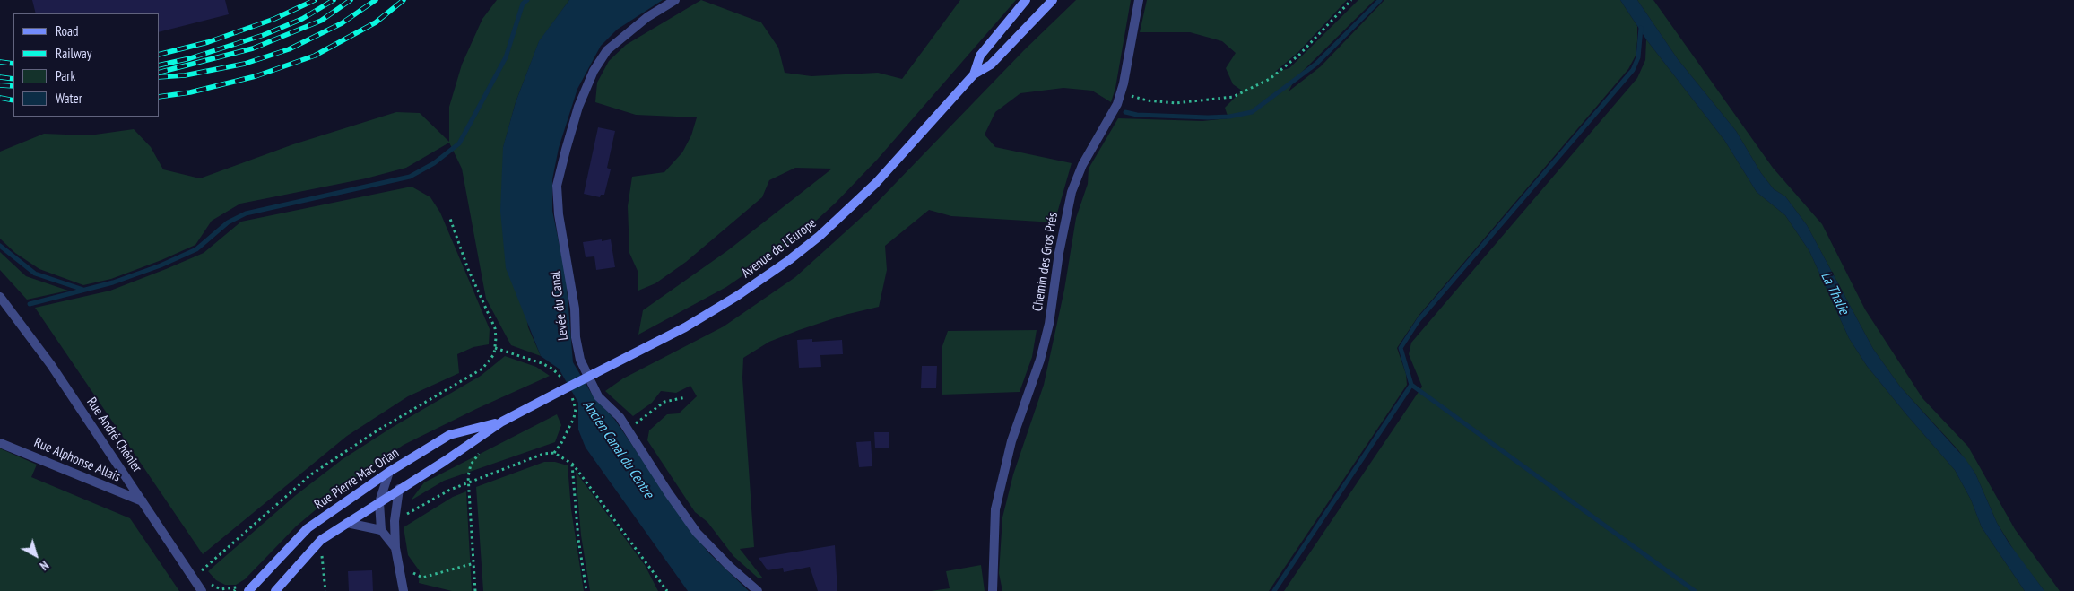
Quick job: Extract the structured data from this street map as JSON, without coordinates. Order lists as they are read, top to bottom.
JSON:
{
  "streets": {
    "main road": ["Avenue de l'Europe", "Rue Pierre Mac Orlan"],
    "street": [
      "Chemin des Gros Prés",
      "Levée du Canal",
      "Rue André Chénier",
      "Rue Alphonse Allais"
    ]
  },
  "crossings": [
    ["Avenue de l'Europe", "Rue Pierre Mac Orlan"],
    ["Rue André Chénier", "Rue Alphonse Allais"]
  ],
  "water": ["La Thalie", "Ancien Canal du Centre"],
  "legend": [
    "Road",
    "Railway",
    "Park",
    "Water"
  ],
  "north": "bottom right"
}
